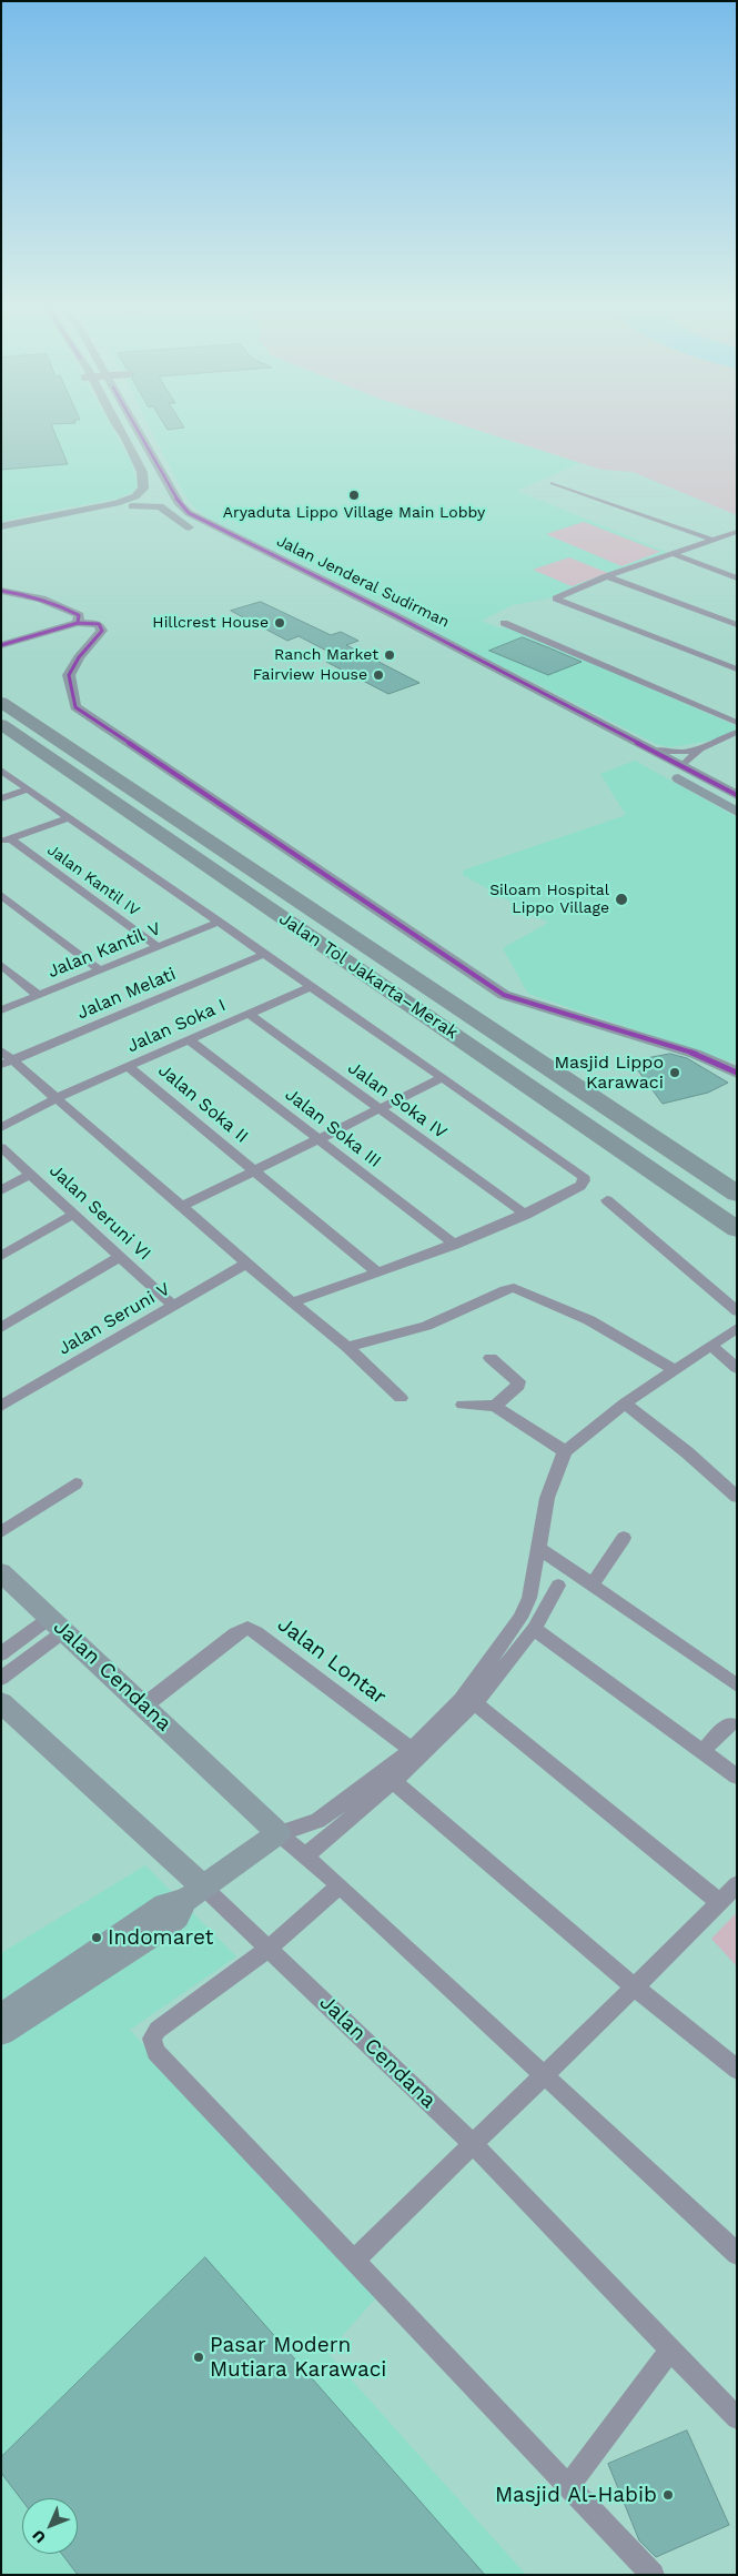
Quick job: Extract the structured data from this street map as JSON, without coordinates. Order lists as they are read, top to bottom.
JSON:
{
  "streets": {
    "highway": ["Jalan Tol Jakarta–Merak"],
    "street": [
      "Jalan Jenderal Sudirman",
      "Jalan Kantil IV",
      "Jalan Kantil V",
      "Jalan Melati",
      "Jalan Soka I",
      "Jalan Soka IV",
      "Jalan Soka II",
      "Jalan Soka III",
      "Jalan Seruni VI",
      "Jalan Seruni V",
      "Jalan Lontar",
      "Jalan Cendana"
    ]
  },
  "crossings": [
    ["Jalan Kantil IV", "Jalan Kantil V"],
    ["Jalan Soka I", "Jalan Soka IV"],
    ["Jalan Soka I", "Jalan Soka II"],
    ["Jalan Soka I", "Jalan Soka III"],
    ["Jalan Seruni VI", "Jalan Seruni V"],
    ["Jalan Lontar", "Jalan Cendana"]
  ],
  "places": [
    "Aryaduta Lippo Village Main Lobby",
    "Hillcrest House",
    "Ranch Market",
    "Fairview House",
    "Siloam Hospital Lippo Village",
    "Masjid Lippo Karawaci",
    "Indomaret",
    "Pasar Modern Mutiara Karawaci",
    "Masjid Al-Habib"
  ],
  "north": "bottom left"
}
